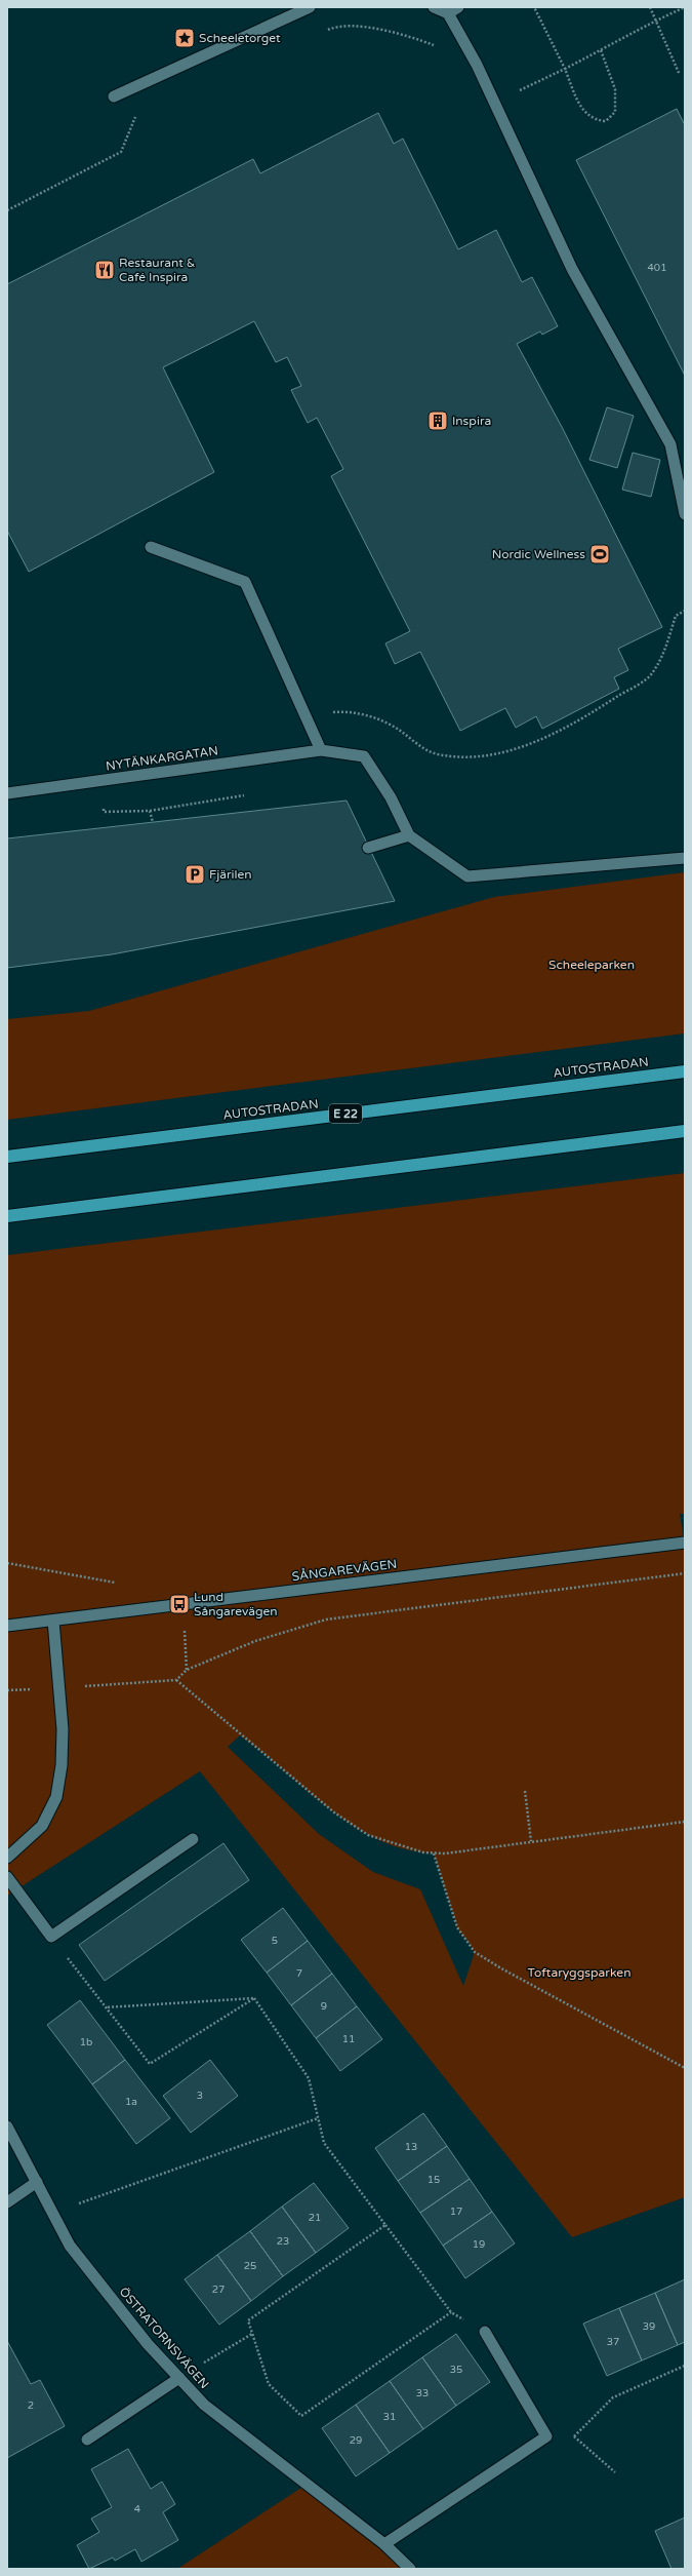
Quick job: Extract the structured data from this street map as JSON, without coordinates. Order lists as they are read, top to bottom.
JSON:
{
  "streets": {
    "highway": ["AUTOSTRADAN", "E 22"],
    "street": ["NYTÄNKARGATAN", "SÅNGAREVÄGEN", "ÖSTRATORNSVÄGEN"]
  },
  "parks": ["Scheeleparken", "Toftaryggsparken"],
  "places": {
    "place": ["Scheeletorget"],
    "restaurant": ["Restaurant & Café Inspira"],
    "building": ["Inspira"],
    "sports": ["Nordic Wellness"],
    "parking": ["Fjärilen"],
    "bus stop": ["Lund Sångarevägen"]
  },
  "house_numbers": [
    "401",
    "5",
    "7",
    "9",
    "11",
    "1b",
    "3",
    "1a",
    "13",
    "15",
    "17",
    "21",
    "23",
    "19",
    "25",
    "27",
    "39",
    "37",
    "35",
    "33",
    "2",
    "31",
    "29",
    "4"
  ]
}
